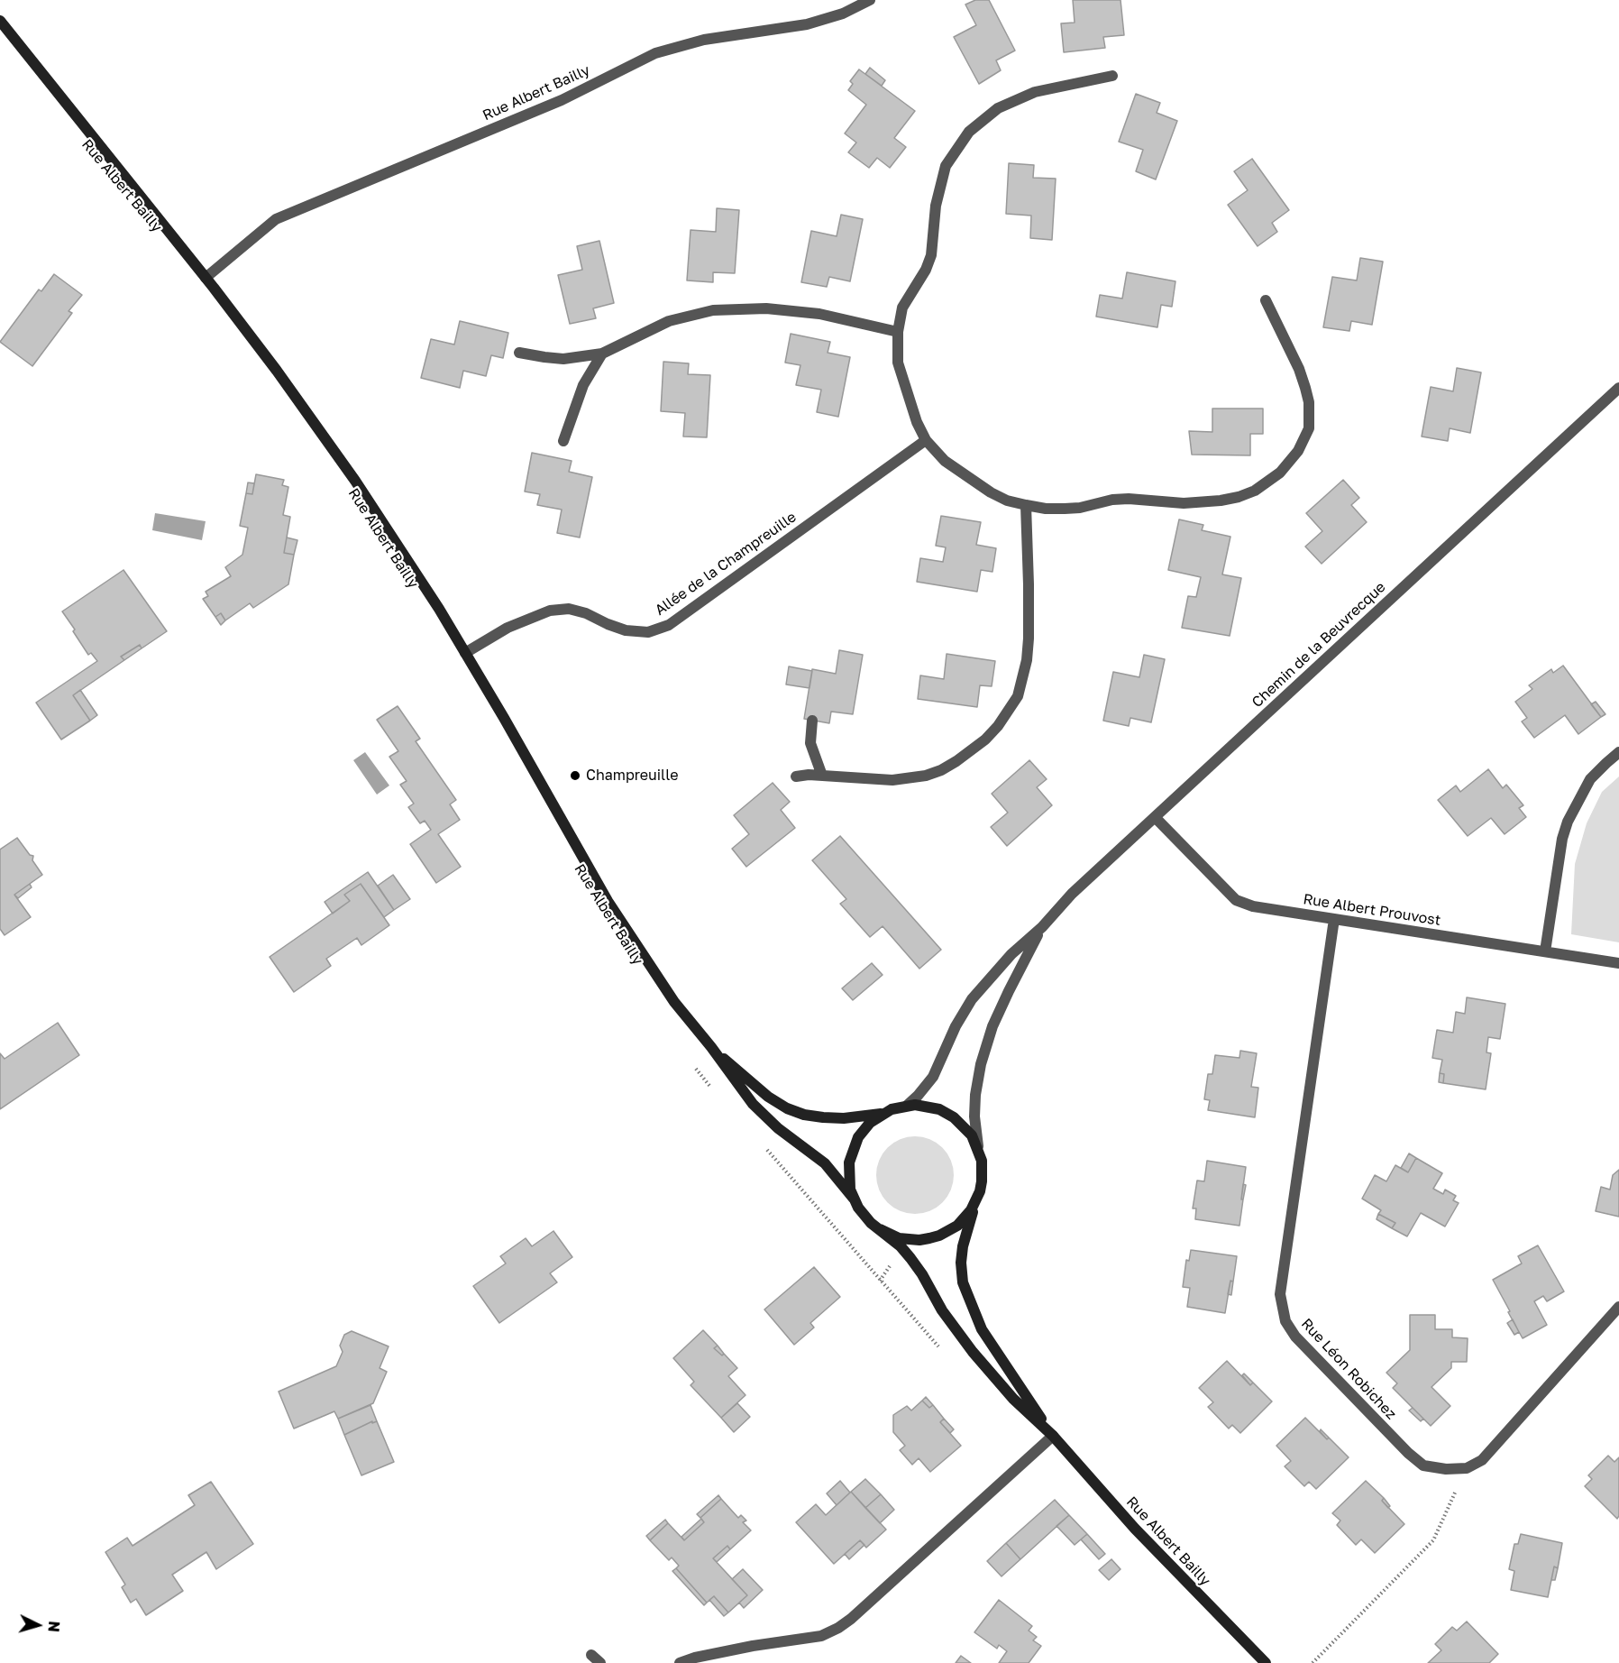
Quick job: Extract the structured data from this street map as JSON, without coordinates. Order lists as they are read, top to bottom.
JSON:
{
  "streets": {
    "main road": ["Rue Albert Bailly"],
    "street": [
      "Allée de la Champreuille",
      "Chemin de la Beuvrecque",
      "Rue Albert Prouvost",
      "Rue Léon Robichez"
    ]
  },
  "crossings": [
    ["Rue Albert Bailly", "Allée de la Champreuille"],
    ["Chemin de la Beuvrecque", "Rue Albert Prouvost"],
    ["Rue Albert Prouvost", "Rue Léon Robichez"]
  ],
  "places": ["Champreuille"],
  "north": "right"
}
